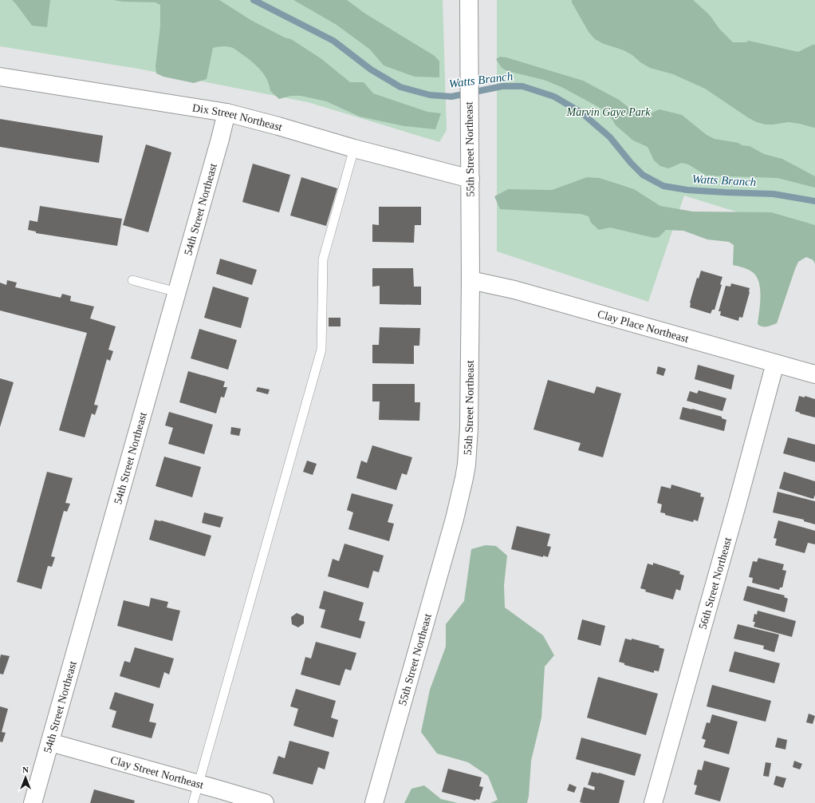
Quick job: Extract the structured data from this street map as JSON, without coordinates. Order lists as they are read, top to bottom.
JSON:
{
  "streets": {
    "street": [
      "Dix Street Northeast",
      "55th Street Northeast",
      "54th Street Northeast",
      "Clay Place Northeast",
      "56th Street Northeast",
      "Clay Street Northeast"
    ]
  },
  "crossings": [
    ["Dix Street Northeast", "55th Street Northeast"],
    ["Dix Street Northeast", "54th Street Northeast"],
    ["55th Street Northeast", "Clay Place Northeast"],
    ["54th Street Northeast", "Clay Street Northeast"],
    ["Clay Place Northeast", "56th Street Northeast"]
  ],
  "water": ["Watts Branch"],
  "parks": ["Marvin Gaye Park"],
  "north": "top"
}
